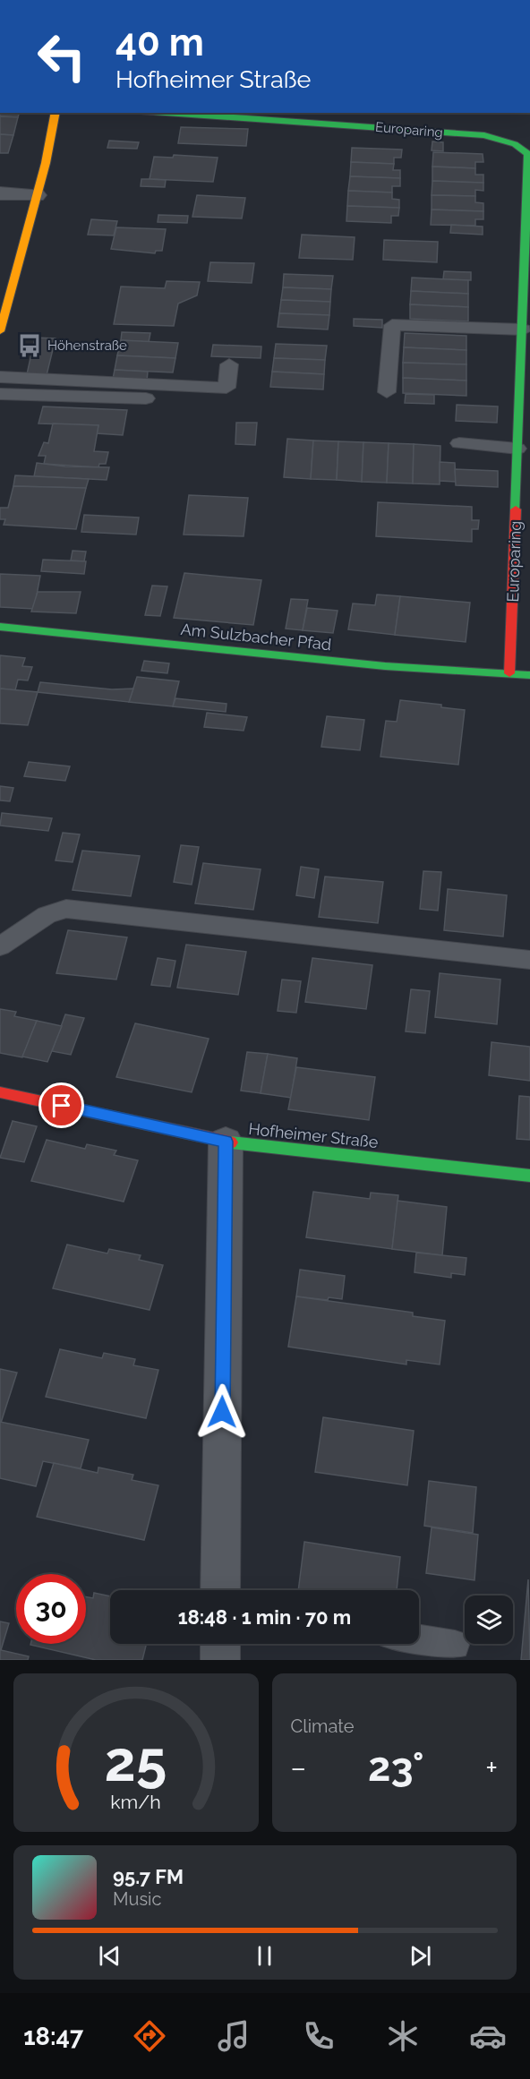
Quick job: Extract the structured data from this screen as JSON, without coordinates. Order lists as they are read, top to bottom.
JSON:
{
  "streets": {
    "street": ["Europaring", "Am Sulzbacher Pfad", "Hofheimer Straße"]
  },
  "crossings": [
    ["Europaring", "Am Sulzbacher Pfad"]
  ],
  "places": {
    "bus stop": ["Höhenstraße"]
  },
  "page": {
    "turn": ["40 m", "Hofheimer Straße"],
    "limit": "30",
    "trip": "18:48 · 1 min · 70 m",
    "tile": "Climate",
    "heat": ["−", "23°", "+"],
    "song": ["95.7 FM", "Music"],
    "tabs": "18:47",
    "gauge": ["25", "km/h"]
  }
}
